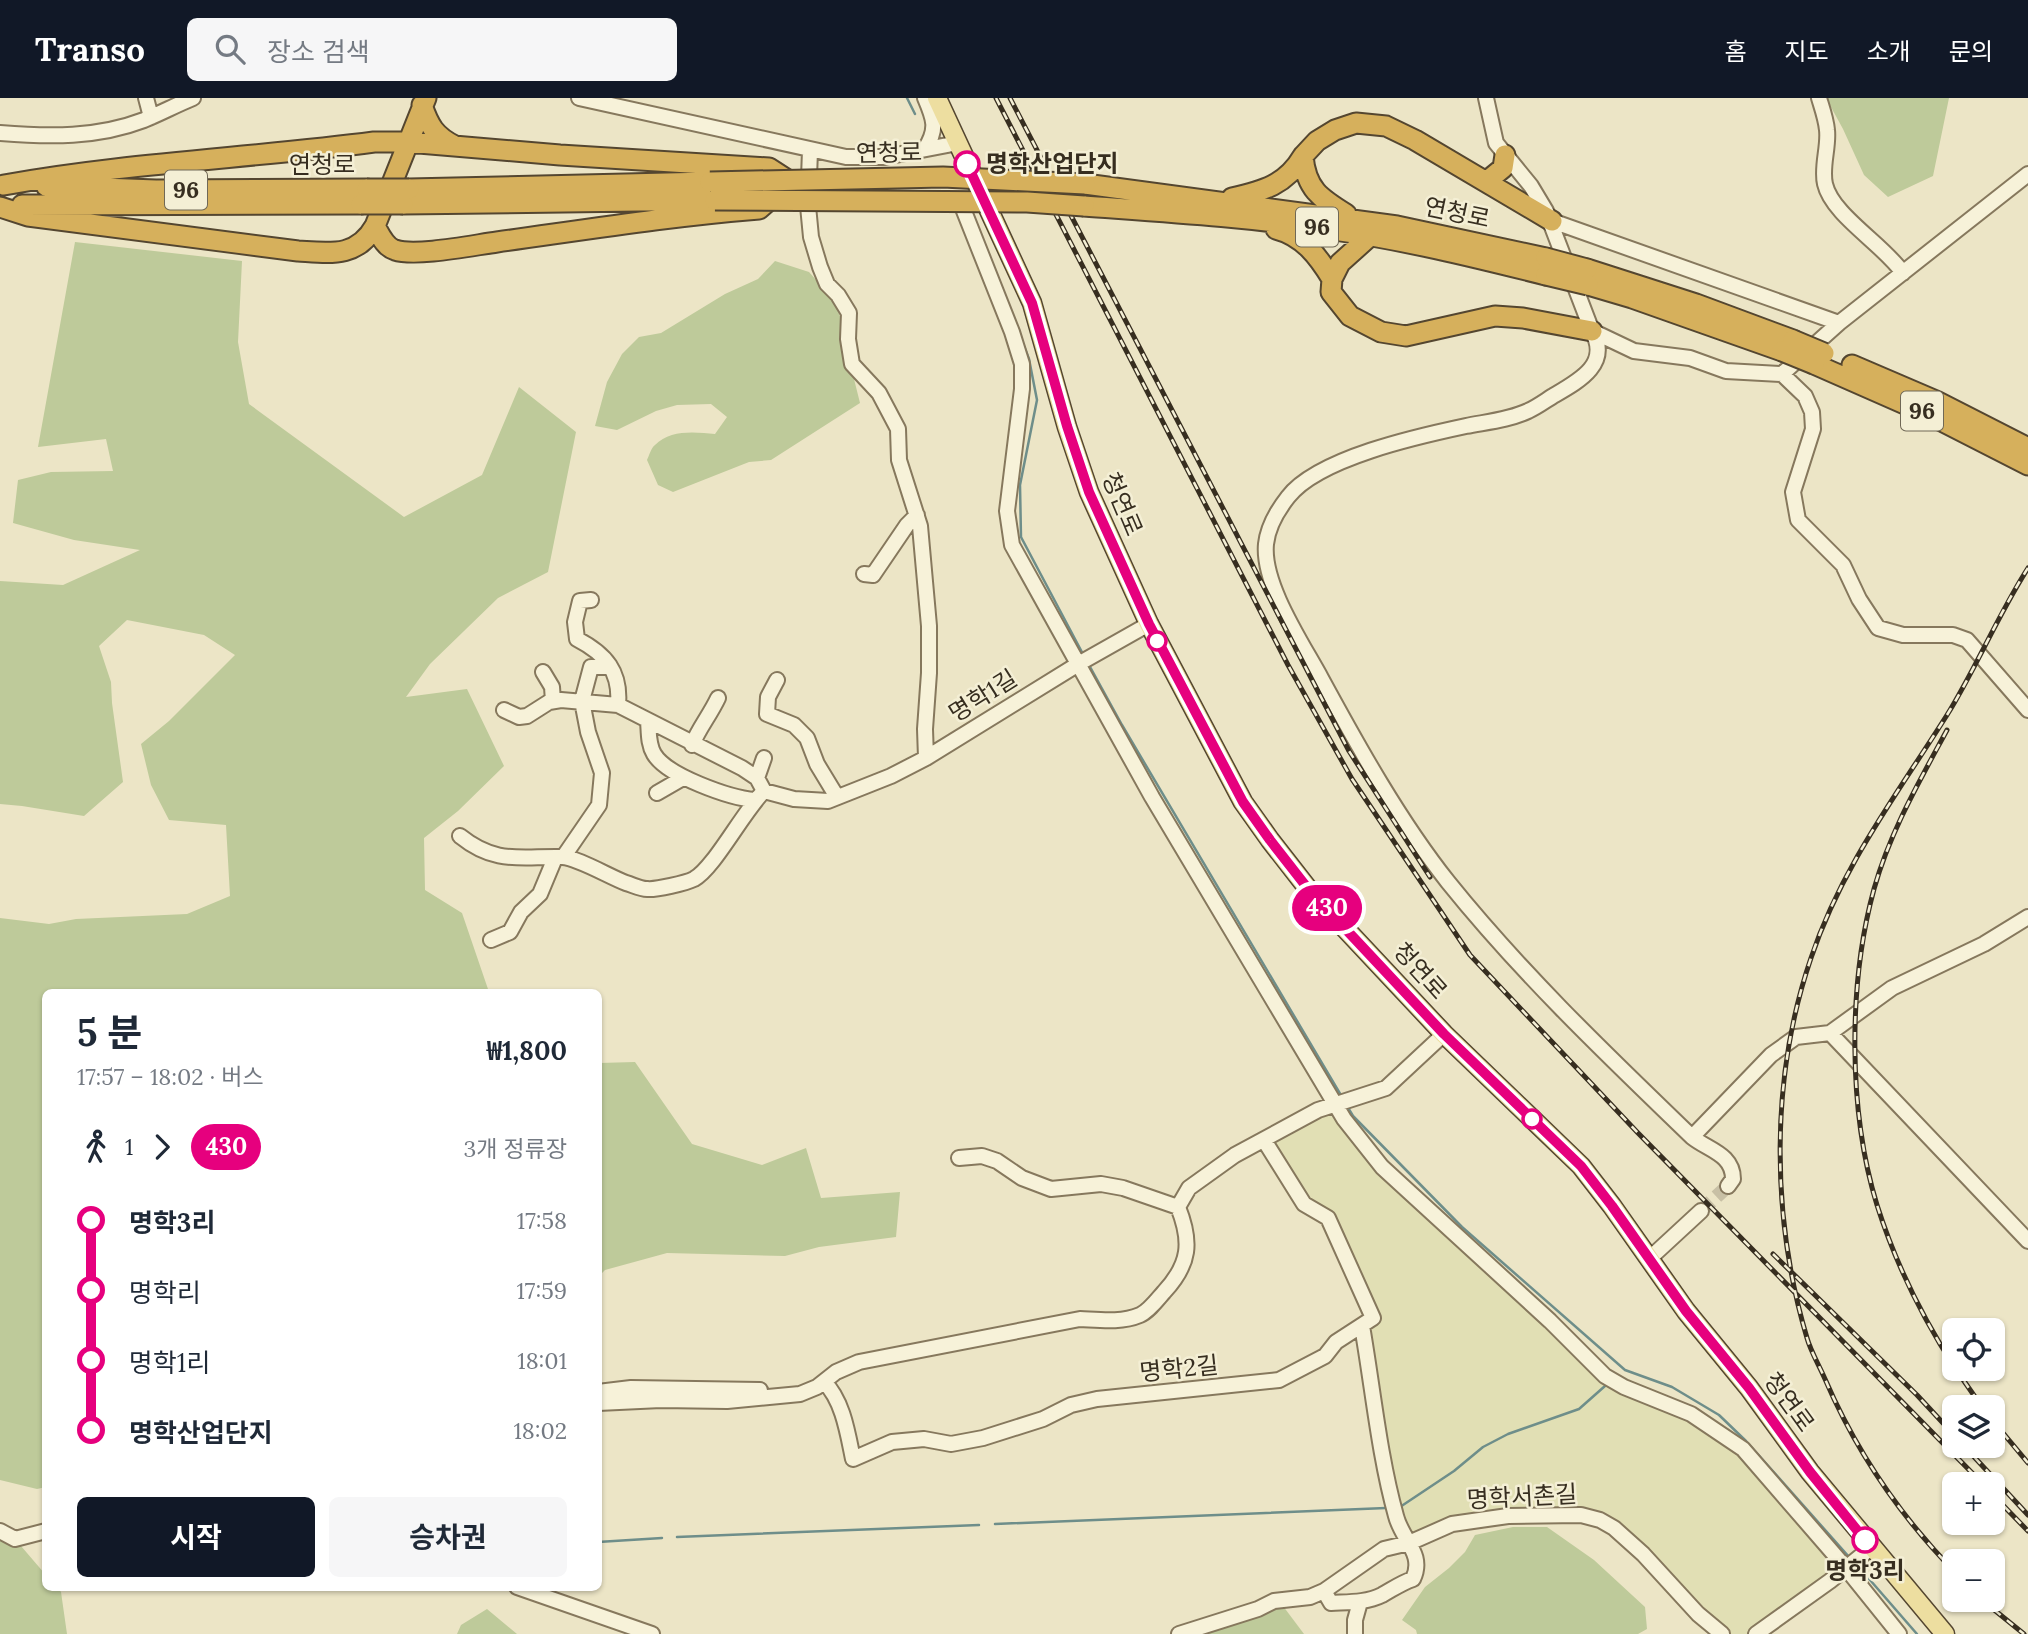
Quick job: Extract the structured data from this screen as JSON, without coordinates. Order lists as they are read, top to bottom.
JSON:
{
  "streets": {
    "highway": ["연청로", "96"],
    "main road": ["청연로"],
    "street": ["명학1길", "명학2길", "명학서촌길"]
  },
  "crossings": [
    ["청연로", "명학1길"]
  ],
  "places": ["명학산업단지", "명학3리"],
  "lines": ["bus line 430"],
  "page": {
    "header": "Transo",
    "search": "장소 검색",
    "nav": [
      "홈",
      "지도",
      "소개",
      "문의"
    ],
    "on_map": "430",
    "heading": ["5 분", "17:57 – 18:02 · 버스", "₩1,800"],
    "legs": ["1", "430", "3개 정류장"],
    "list": [
      {
        "name": "명학3리",
        "value": "17:58"
      },
      {
        "name": "명학리",
        "value": "17:59"
      },
      {
        "name": "명학1리",
        "value": "18:01"
      },
      {
        "name": "명학산업단지",
        "value": "18:02"
      }
    ],
    "map_buttons": ["+", "−"],
    "buttons": ["시작", "승차권"]
  }
}
